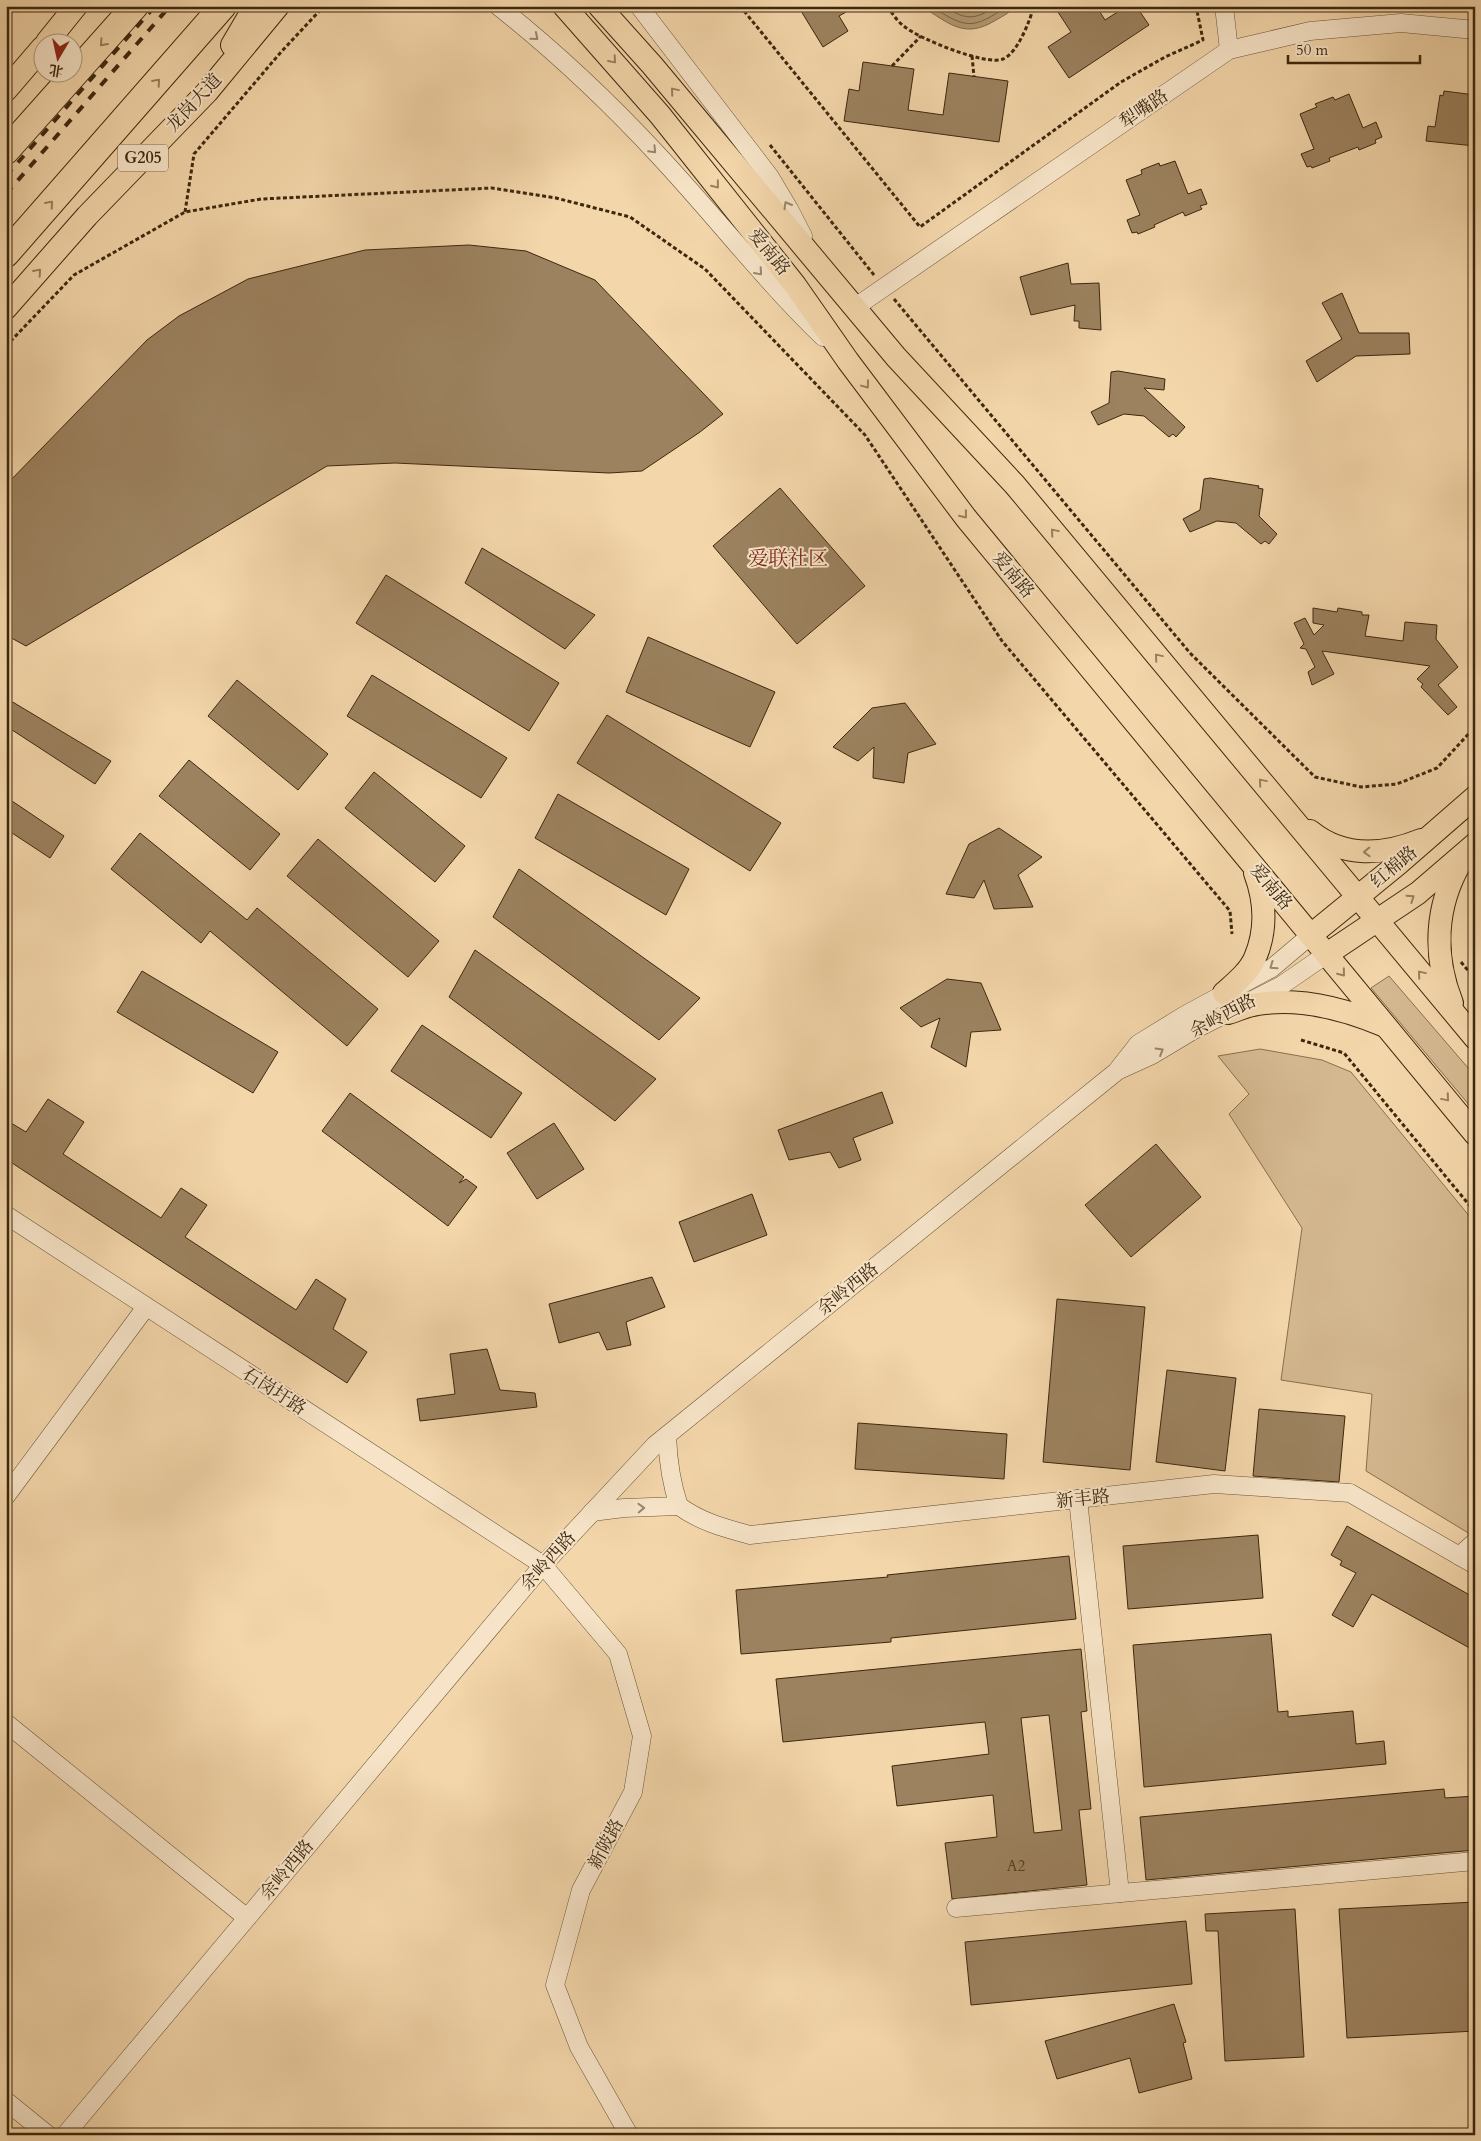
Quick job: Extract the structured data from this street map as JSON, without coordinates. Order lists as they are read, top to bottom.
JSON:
{
  "streets": {
    "main road": [
      "龙岗大道",
      "G205",
      "爱南路",
      "红棉路"
    ],
    "street": [
      "犁嘴路",
      "余岭西路",
      "石岗圩路",
      "新丰路",
      "新陂路"
    ]
  },
  "crossings": [
    ["犁嘴路", "爱南路"],
    ["爱南路", "红棉路"],
    ["爱南路", "余岭西路"],
    ["红棉路", "余岭西路"],
    ["余岭西路", "石岗圩路"],
    ["余岭西路", "新陂路"],
    ["石岗圩路", "新陂路"]
  ],
  "one_way": ["龙岗大道"],
  "districts": ["爱联社区"],
  "house_numbers": ["A2"],
  "scale_bar": "50 m",
  "north": "bottom"
}
